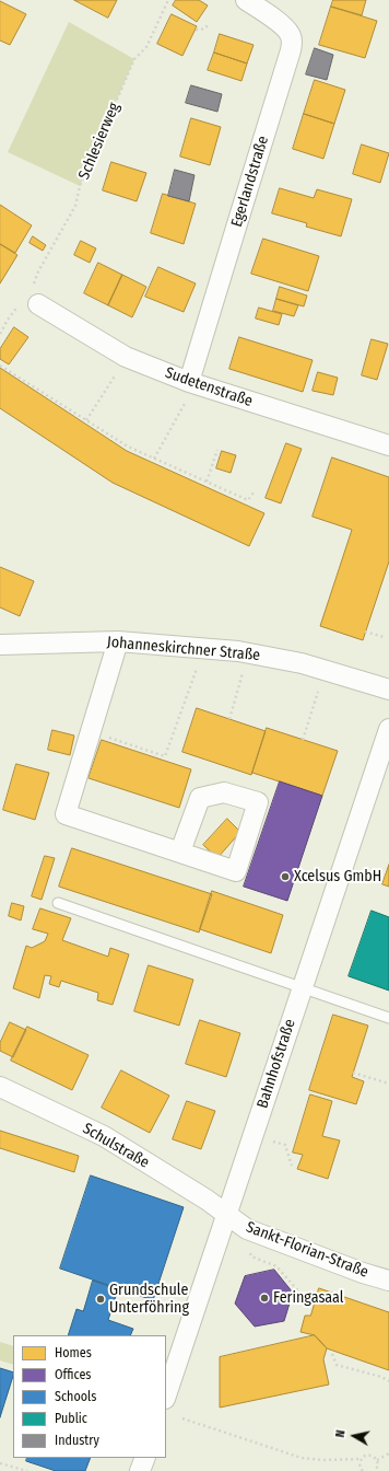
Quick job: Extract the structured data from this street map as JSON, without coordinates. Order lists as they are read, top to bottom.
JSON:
{
  "streets": {
    "street": [
      "Egerlandstraße",
      "Sudetenstraße",
      "Johanneskirchner Straße",
      "Bahnhofstraße",
      "Schulstraße",
      "Sankt-Florian-Straße"
    ],
    "path": ["Schlesierweg"]
  },
  "crossings": [
    ["Egerlandstraße", "Sudetenstraße"],
    ["Bahnhofstraße", "Schulstraße"],
    ["Bahnhofstraße", "Sankt-Florian-Straße"],
    ["Schulstraße", "Sankt-Florian-Straße"]
  ],
  "places": ["Xcelsus GmbH", "Feringasaal", "Grundschule Unterföhring"],
  "legend": [
    "Homes",
    "Offices",
    "Schools",
    "Public",
    "Industry"
  ],
  "north": "left"
}
